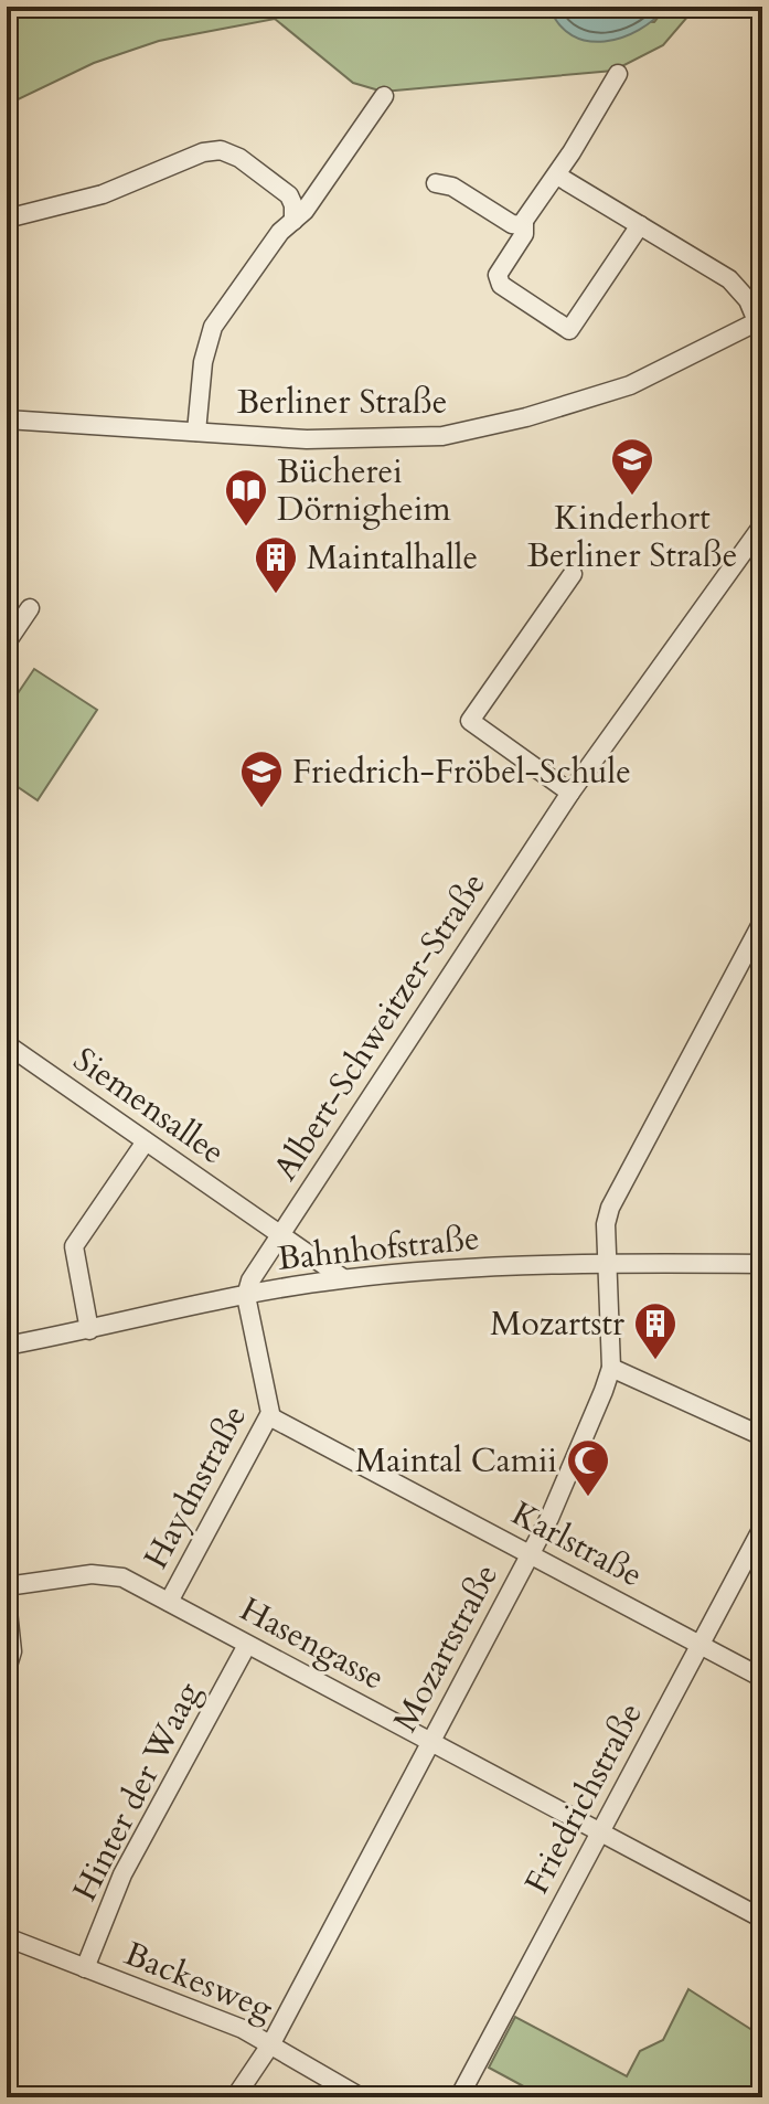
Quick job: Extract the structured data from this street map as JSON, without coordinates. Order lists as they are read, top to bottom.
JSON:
{
  "streets": {
    "street": [
      "Berliner Straße",
      "Albert-Schweitzer-Straße",
      "Siemensallee",
      "Bahnhofstraße",
      "Haydnstraße",
      "Karlstraße",
      "Hasengasse",
      "Mozartstraße",
      "Hinter der Waag",
      "Friedrichstraße",
      "Backesweg"
    ]
  },
  "crossings": [
    ["Albert-Schweitzer-Straße", "Siemensallee"],
    ["Albert-Schweitzer-Straße", "Bahnhofstraße"],
    ["Albert-Schweitzer-Straße", "Haydnstraße"],
    ["Siemensallee", "Bahnhofstraße"],
    ["Bahnhofstraße", "Haydnstraße"],
    ["Bahnhofstraße", "Mozartstraße"],
    ["Haydnstraße", "Karlstraße"],
    ["Haydnstraße", "Hasengasse"],
    ["Karlstraße", "Mozartstraße"],
    ["Karlstraße", "Friedrichstraße"],
    ["Hasengasse", "Mozartstraße"],
    ["Hasengasse", "Hinter der Waag"],
    ["Hasengasse", "Friedrichstraße"],
    ["Mozartstraße", "Backesweg"],
    ["Hinter der Waag", "Backesweg"]
  ],
  "places": {
    "school or university": ["Kinderhort Berliner Straße", "Friedrich-Fröbel-Schule"],
    "library": ["Bücherei Dörnigheim"],
    "building": ["Maintalhalle", "Mozartstr"],
    "mosque": ["Maintal Camii"]
  }
}
